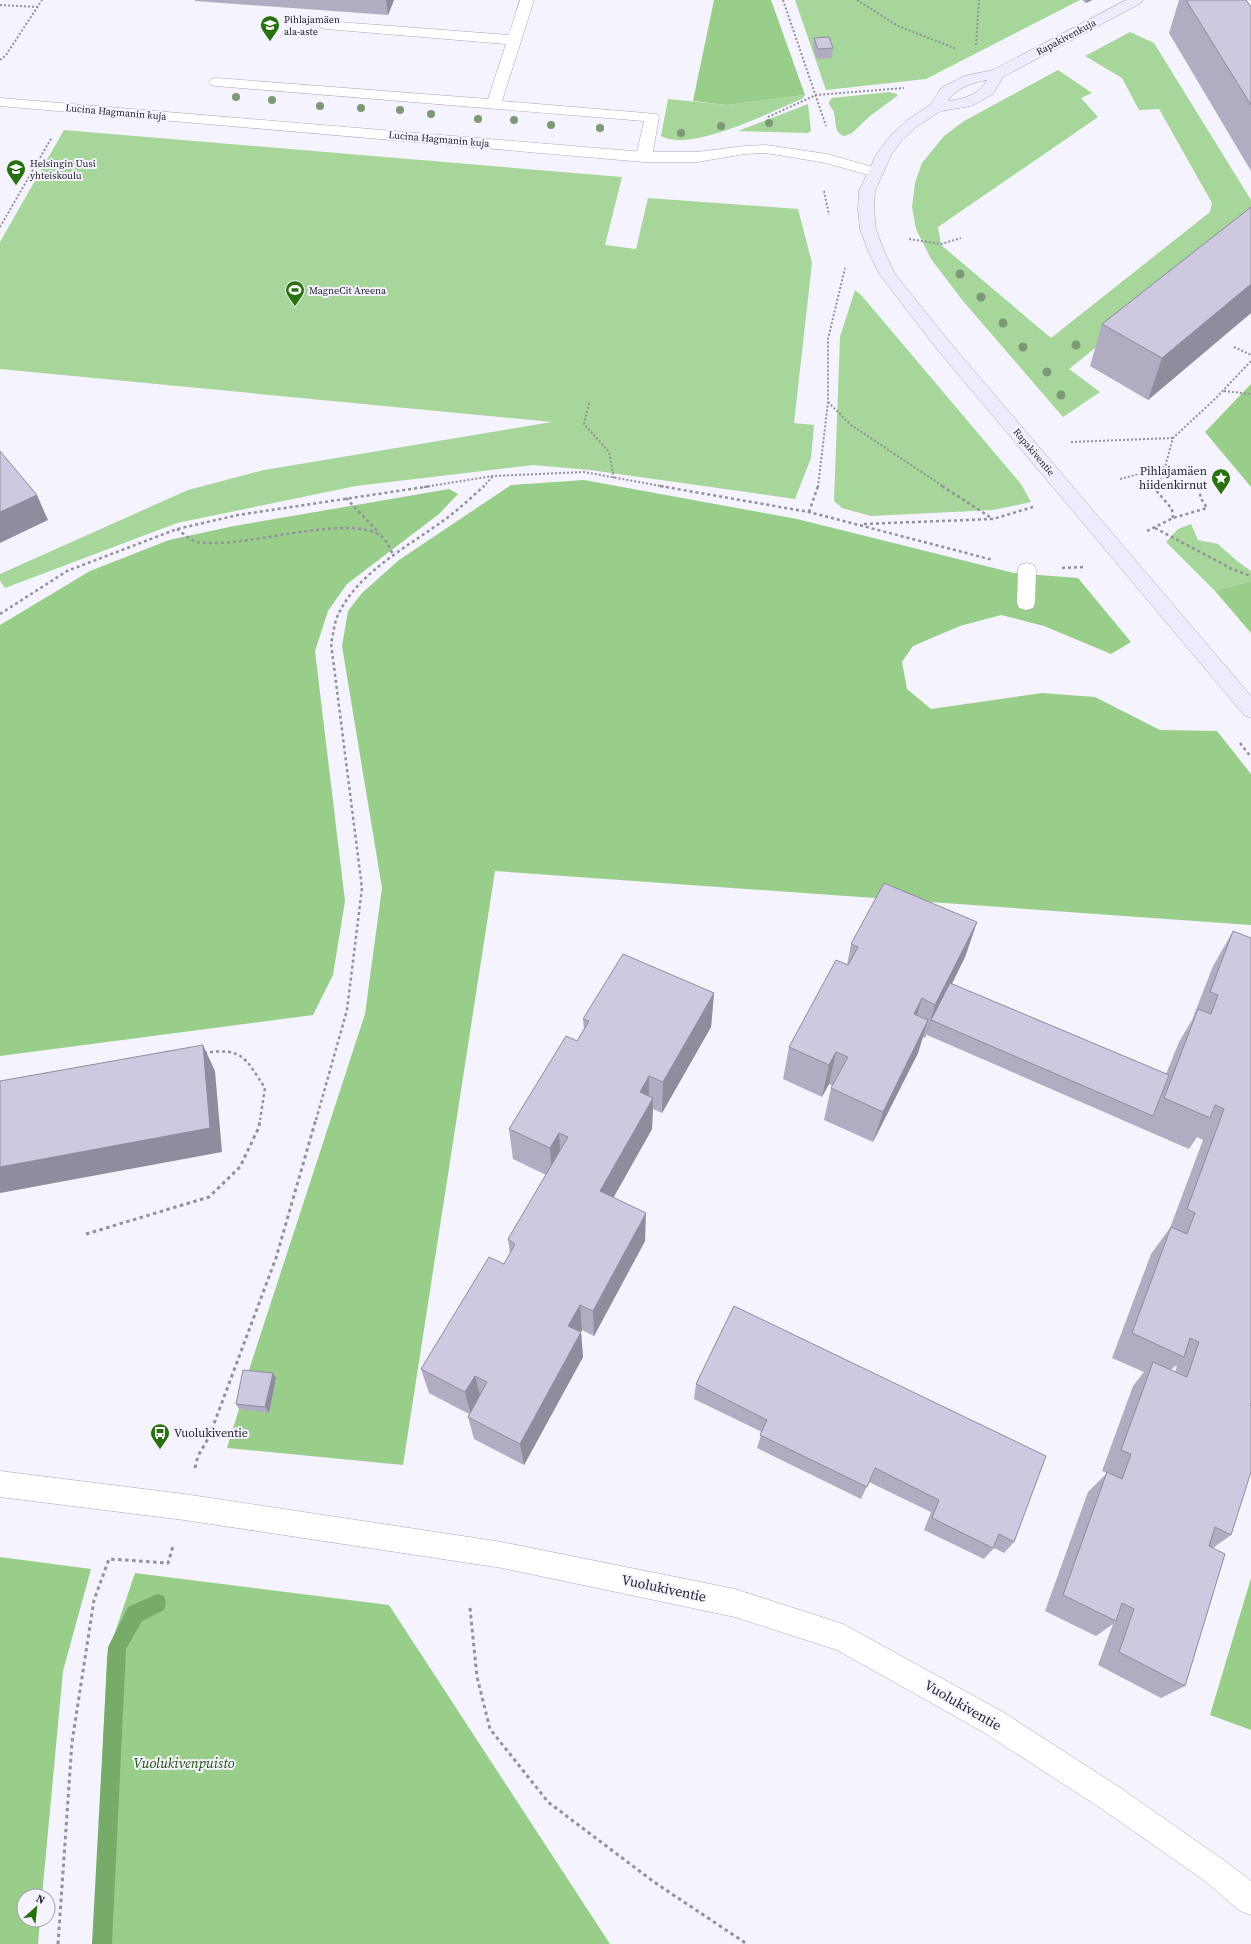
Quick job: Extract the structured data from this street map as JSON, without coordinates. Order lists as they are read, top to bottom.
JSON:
{
  "streets": {
    "main road": ["Rapakivenkuja", "Rapakiventie"],
    "street": ["Lucina Hagmanin kuja", "Vuolukiventie"]
  },
  "crossings": [
    ["Rapakivenkuja", "Lucina Hagmanin kuja"],
    ["Rapakivenkuja", "Rapakiventie"],
    ["Lucina Hagmanin kuja", "Rapakiventie"]
  ],
  "parks": ["Vuolukivenpuisto"],
  "places": {
    "school or university": ["Pihlajamäen ala-aste", "Helsingin Uusi yhteiskoulu"],
    "sports": ["MagneCit Areena"],
    "place": ["Pihlajamäen hiidenkirnut"],
    "bus stop": ["Vuolukiventie"]
  },
  "north": "top right"
}
